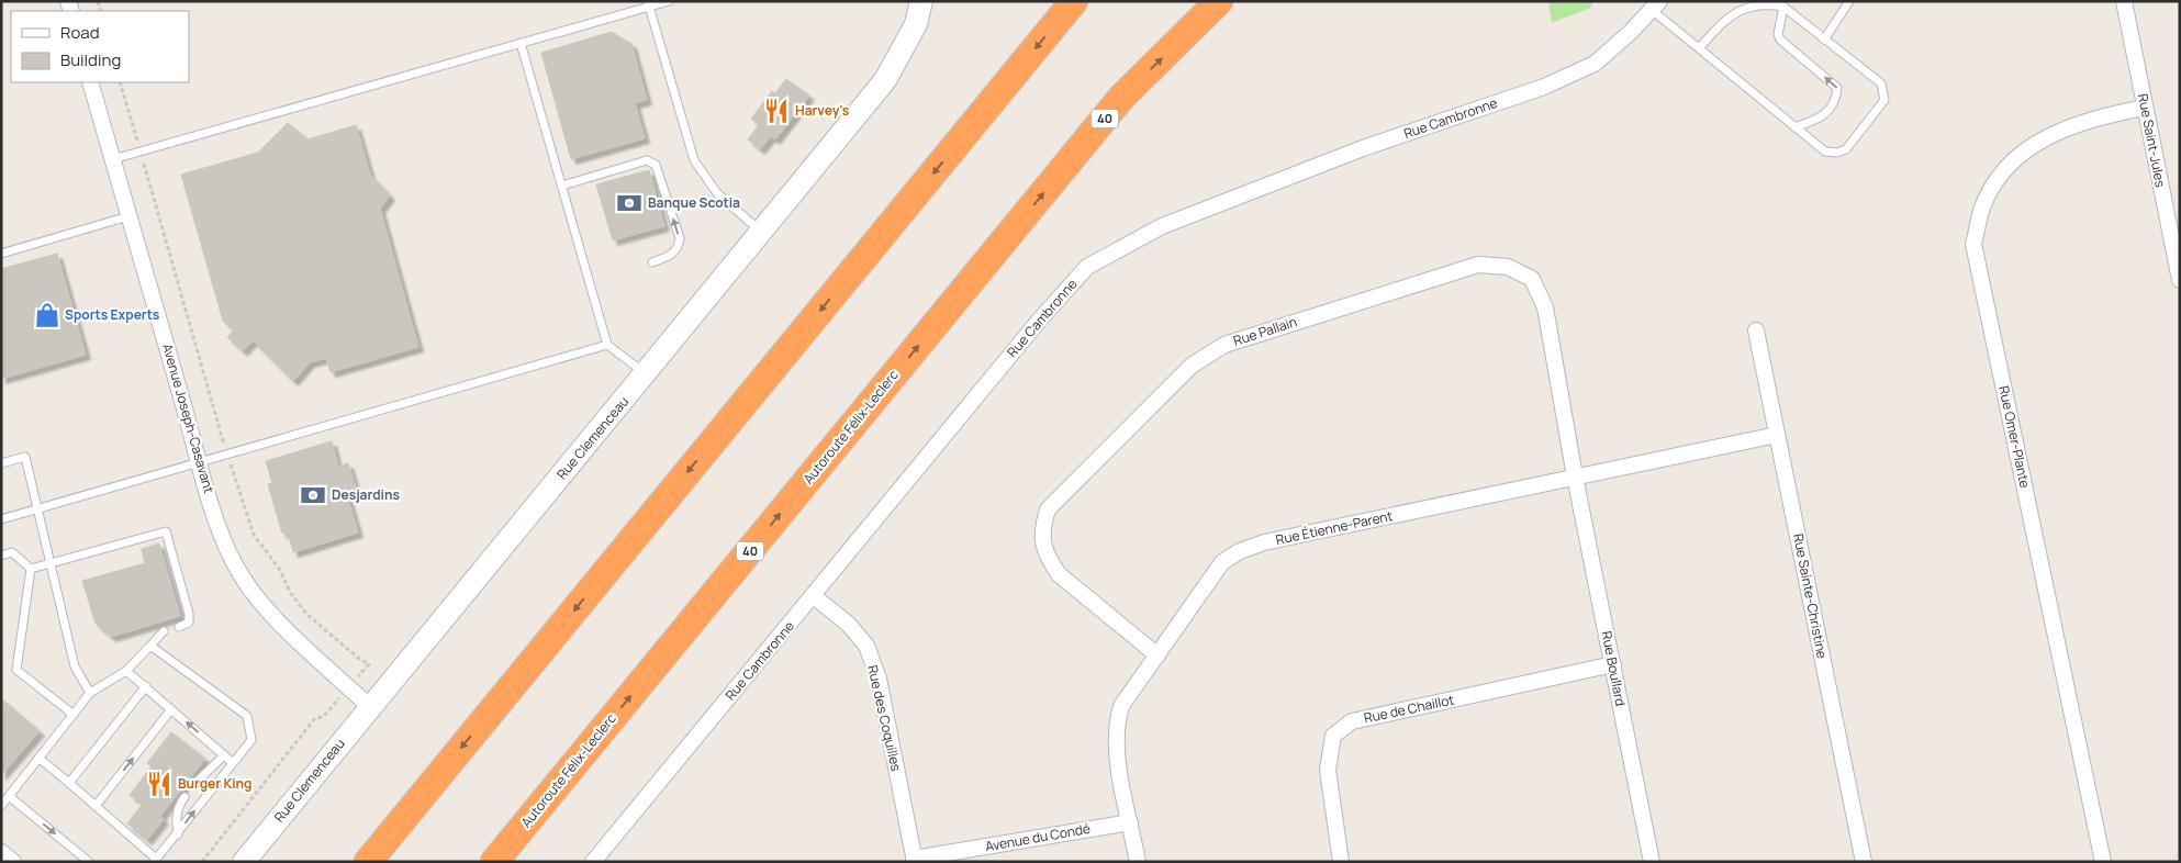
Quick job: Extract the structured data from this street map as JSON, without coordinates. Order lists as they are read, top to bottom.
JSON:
{
  "streets": {
    "highway": ["40", "Autoroute Félix-Leclerc"],
    "street": [
      "Rue Cambronne",
      "Rue Saint-Jules",
      "Rue Pallain",
      "Avenue Joseph-Casavant",
      "Rue Omer-Plante",
      "Rue Clemenceau",
      "Rue Étienne-Parent",
      "Rue Sainte-Christine",
      "Rue Boullard",
      "Rue de Chaillot",
      "Rue des Coquilles",
      "Avenue du Condé"
    ]
  },
  "crossings": [
    ["Rue Cambronne", "Rue des Coquilles"],
    ["Rue Saint-Jules", "Rue Omer-Plante"],
    ["Rue Pallain", "Rue Étienne-Parent"],
    ["Rue Pallain", "Rue Boullard"],
    ["Avenue Joseph-Casavant", "Rue Clemenceau"],
    ["Rue Étienne-Parent", "Rue Sainte-Christine"],
    ["Rue Étienne-Parent", "Rue Boullard"],
    ["Rue Étienne-Parent", "Avenue du Condé"],
    ["Rue Boullard", "Rue de Chaillot"],
    ["Rue des Coquilles", "Avenue du Condé"]
  ],
  "places": {
    "restaurant": ["Harvey's", "Burger King"],
    "bank": ["Banque Scotia", "Desjardins"],
    "shop": ["Sports Experts"]
  },
  "legend": ["Road", "Building"]
}
